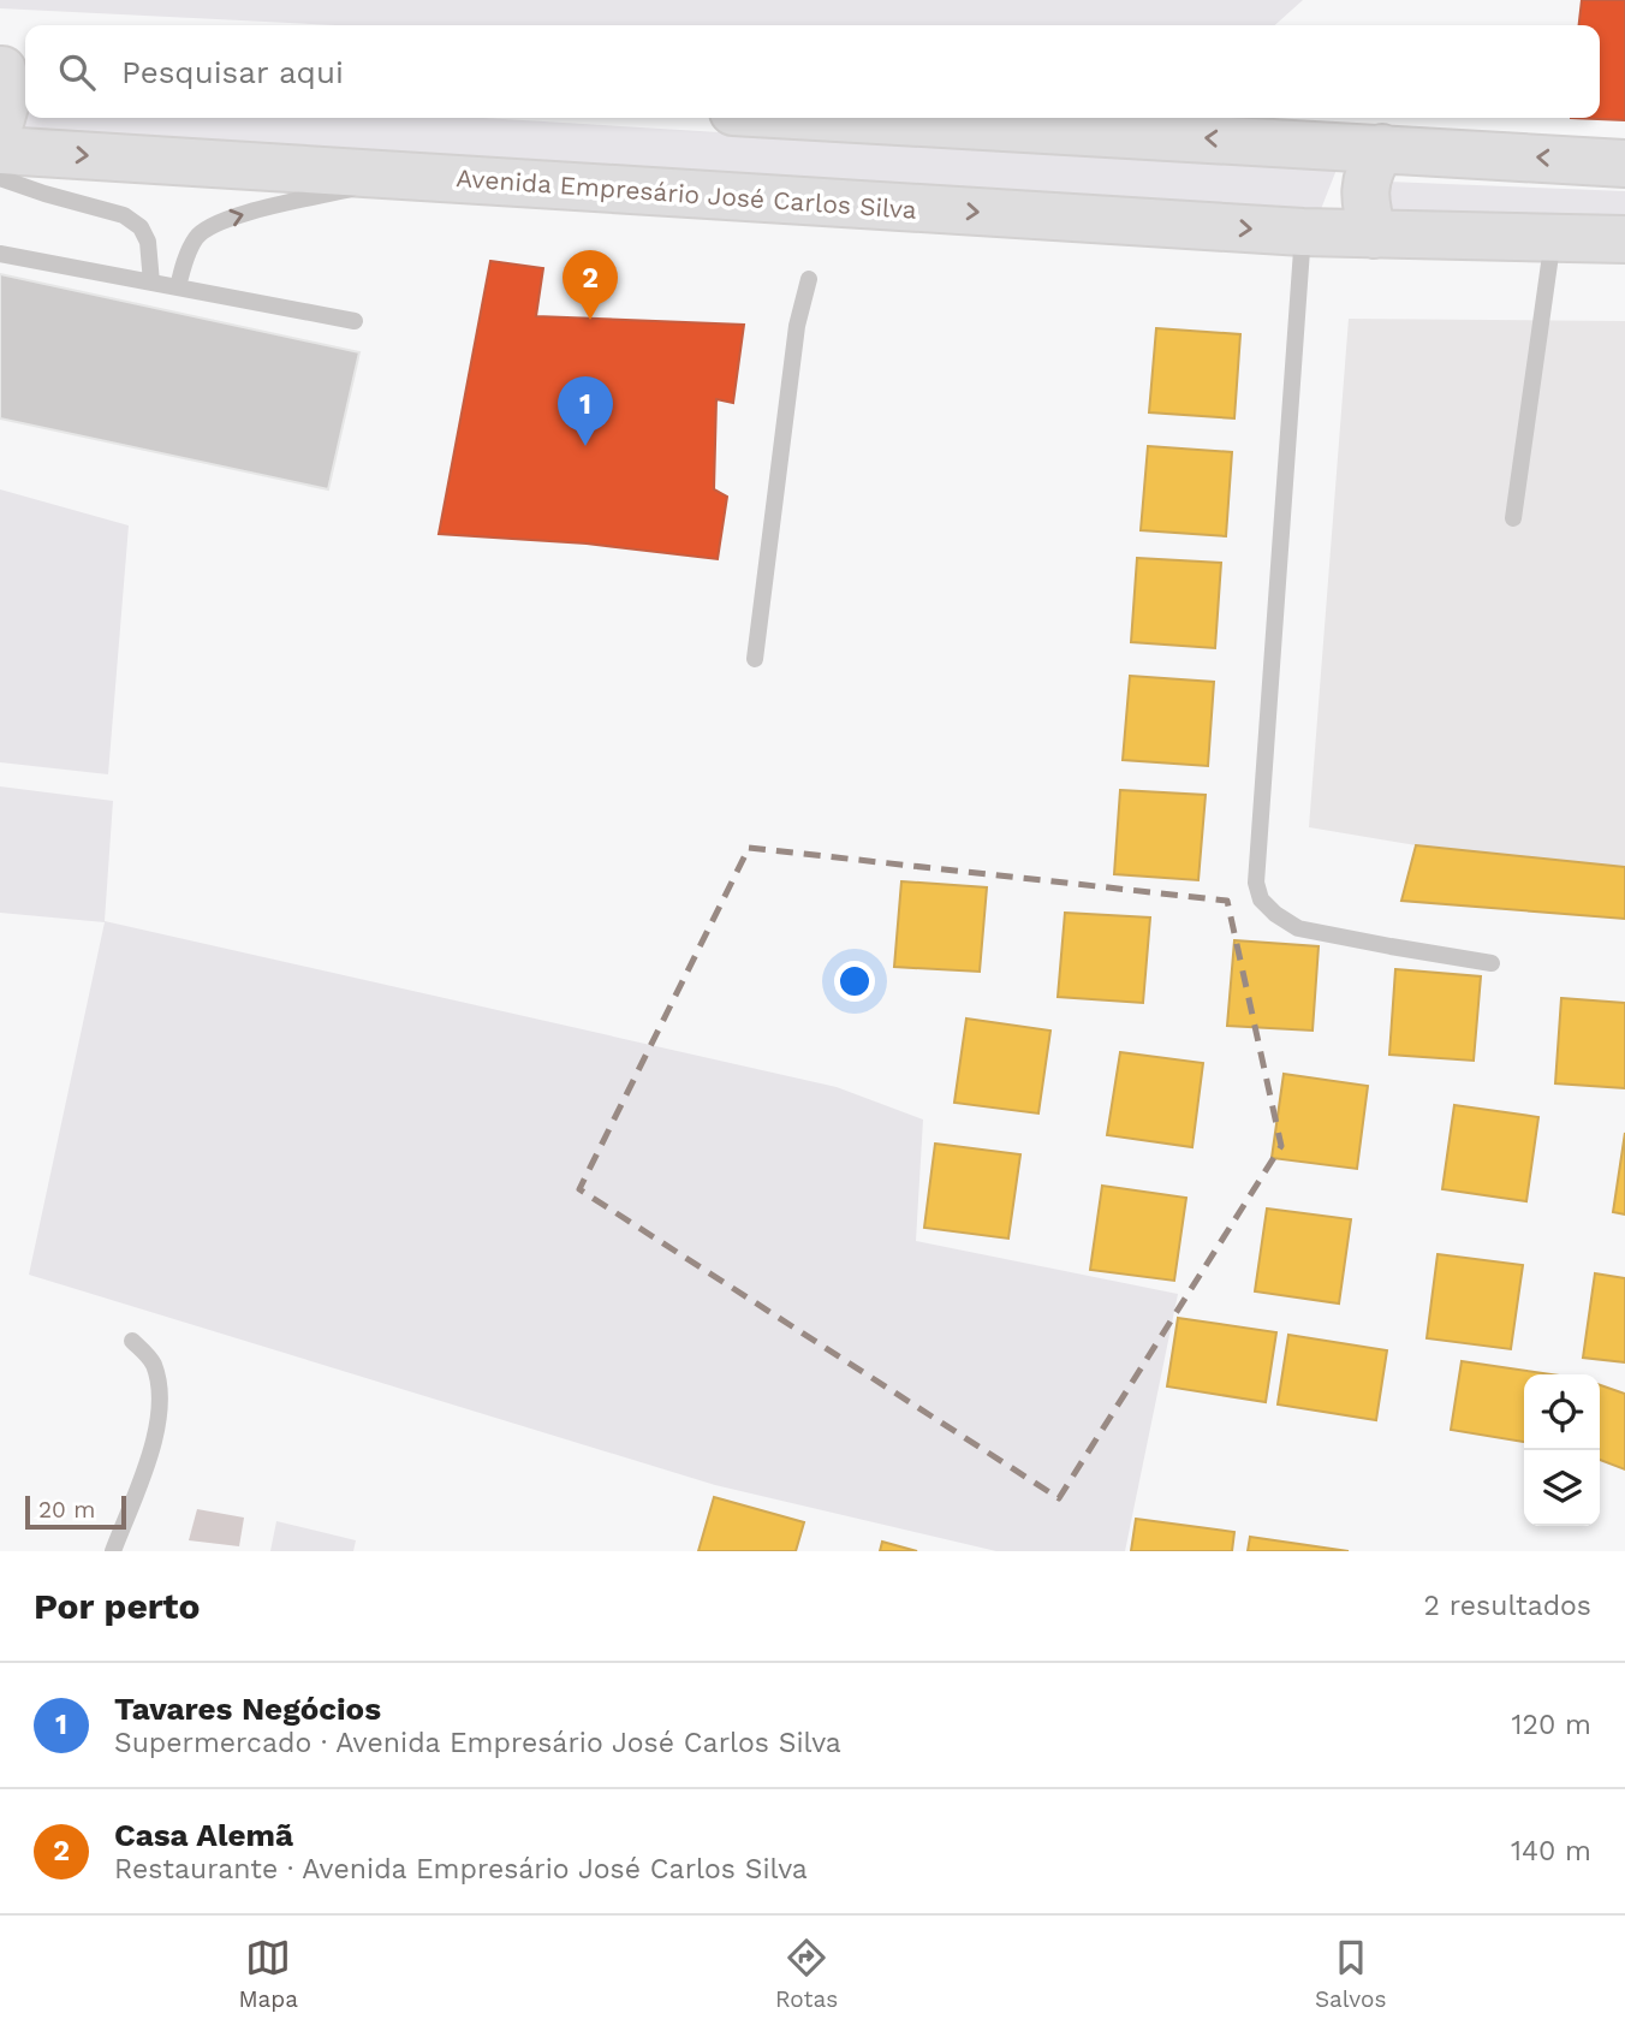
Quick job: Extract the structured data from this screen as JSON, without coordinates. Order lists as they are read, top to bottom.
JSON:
{
  "streets": {
    "main road": ["Avenida Empresário José Carlos Silva"]
  },
  "scale_bar": "20 m",
  "page": {
    "search": "Pesquisar aqui",
    "pins": ["2", "1"],
    "scale": "20 m",
    "heading": ["Por perto", "2 resultados"],
    "list": [
      {
        "mark": "1",
        "name": "Tavares Negócios",
        "note": "Supermercado · Avenida Empresário José Carlos Silva",
        "value": "120 m"
      },
      {
        "mark": "2",
        "name": "Casa Alemã",
        "note": "Restaurante · Avenida Empresário José Carlos Silva",
        "value": "140 m"
      }
    ],
    "nav": ["Mapa", "Rotas", "Salvos"]
  }
}
